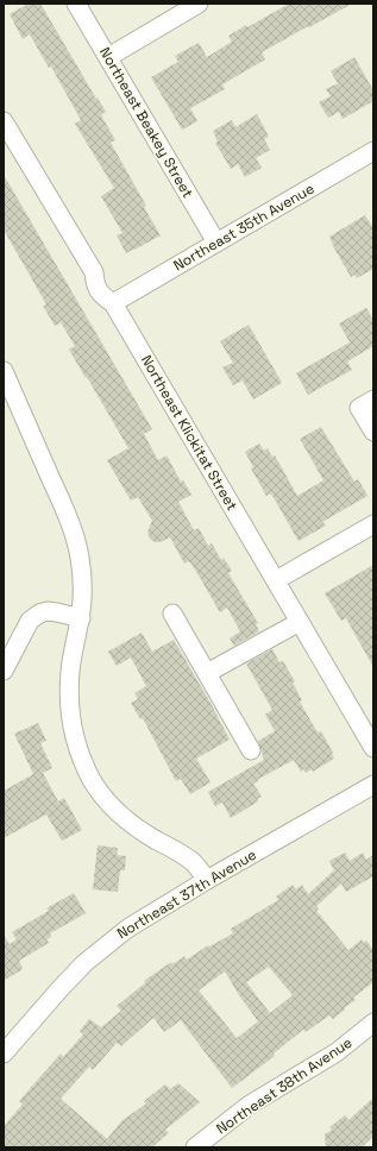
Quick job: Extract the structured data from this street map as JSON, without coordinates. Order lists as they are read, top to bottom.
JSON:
{
  "streets": {
    "street": [
      "Northeast Beakey Street",
      "Northeast 35th Avenue",
      "Northeast Klickitat Street",
      "Northeast 37th Avenue",
      "Northeast 38th Avenue"
    ]
  },
  "crossings": [
    ["Northeast Beakey Street", "Northeast 35th Avenue"],
    ["Northeast 35th Avenue", "Northeast Klickitat Street"]
  ]
}
